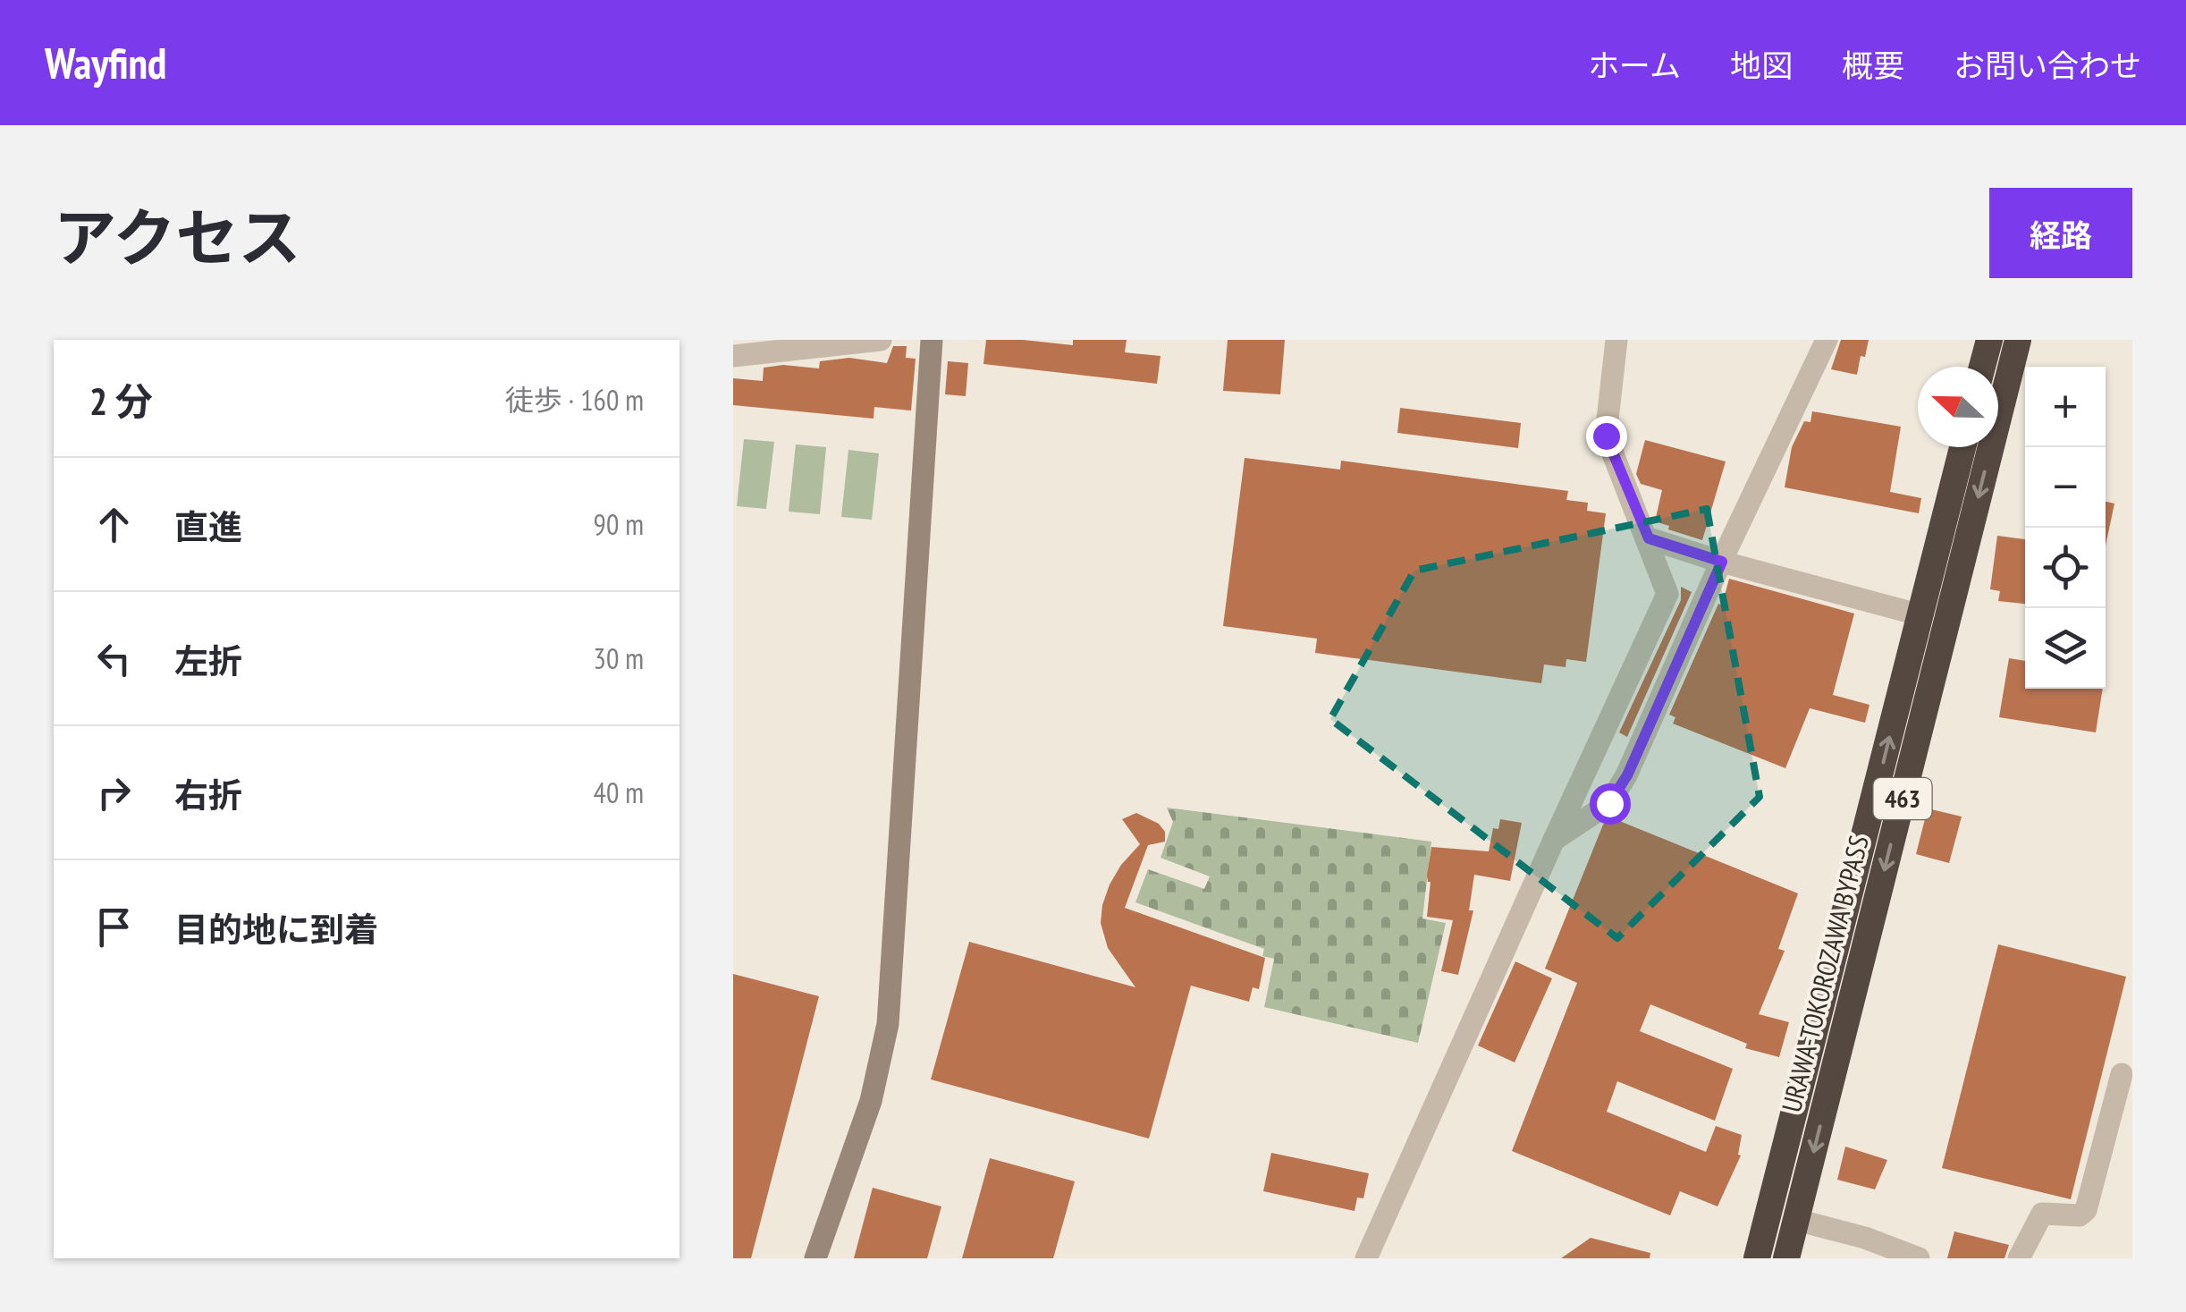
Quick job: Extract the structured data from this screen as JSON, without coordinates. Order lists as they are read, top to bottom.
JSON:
{
  "streets": {
    "highway": ["463", "URAWA-TOKOROZAWA BYPASS"]
  },
  "north": "left",
  "page": {
    "header": "Wayfind",
    "nav": [
      "ホーム",
      "地図",
      "概要",
      "お問い合わせ"
    ],
    "title": "アクセス",
    "buttons": "経路",
    "heading": ["2 分", "徒歩 · 160 m"],
    "map_buttons": ["+", "−"],
    "list": [
      ["直進", "90 m"],
      ["左折", "30 m"],
      ["右折", "40 m"],
      "目的地に到着"
    ]
  }
}
